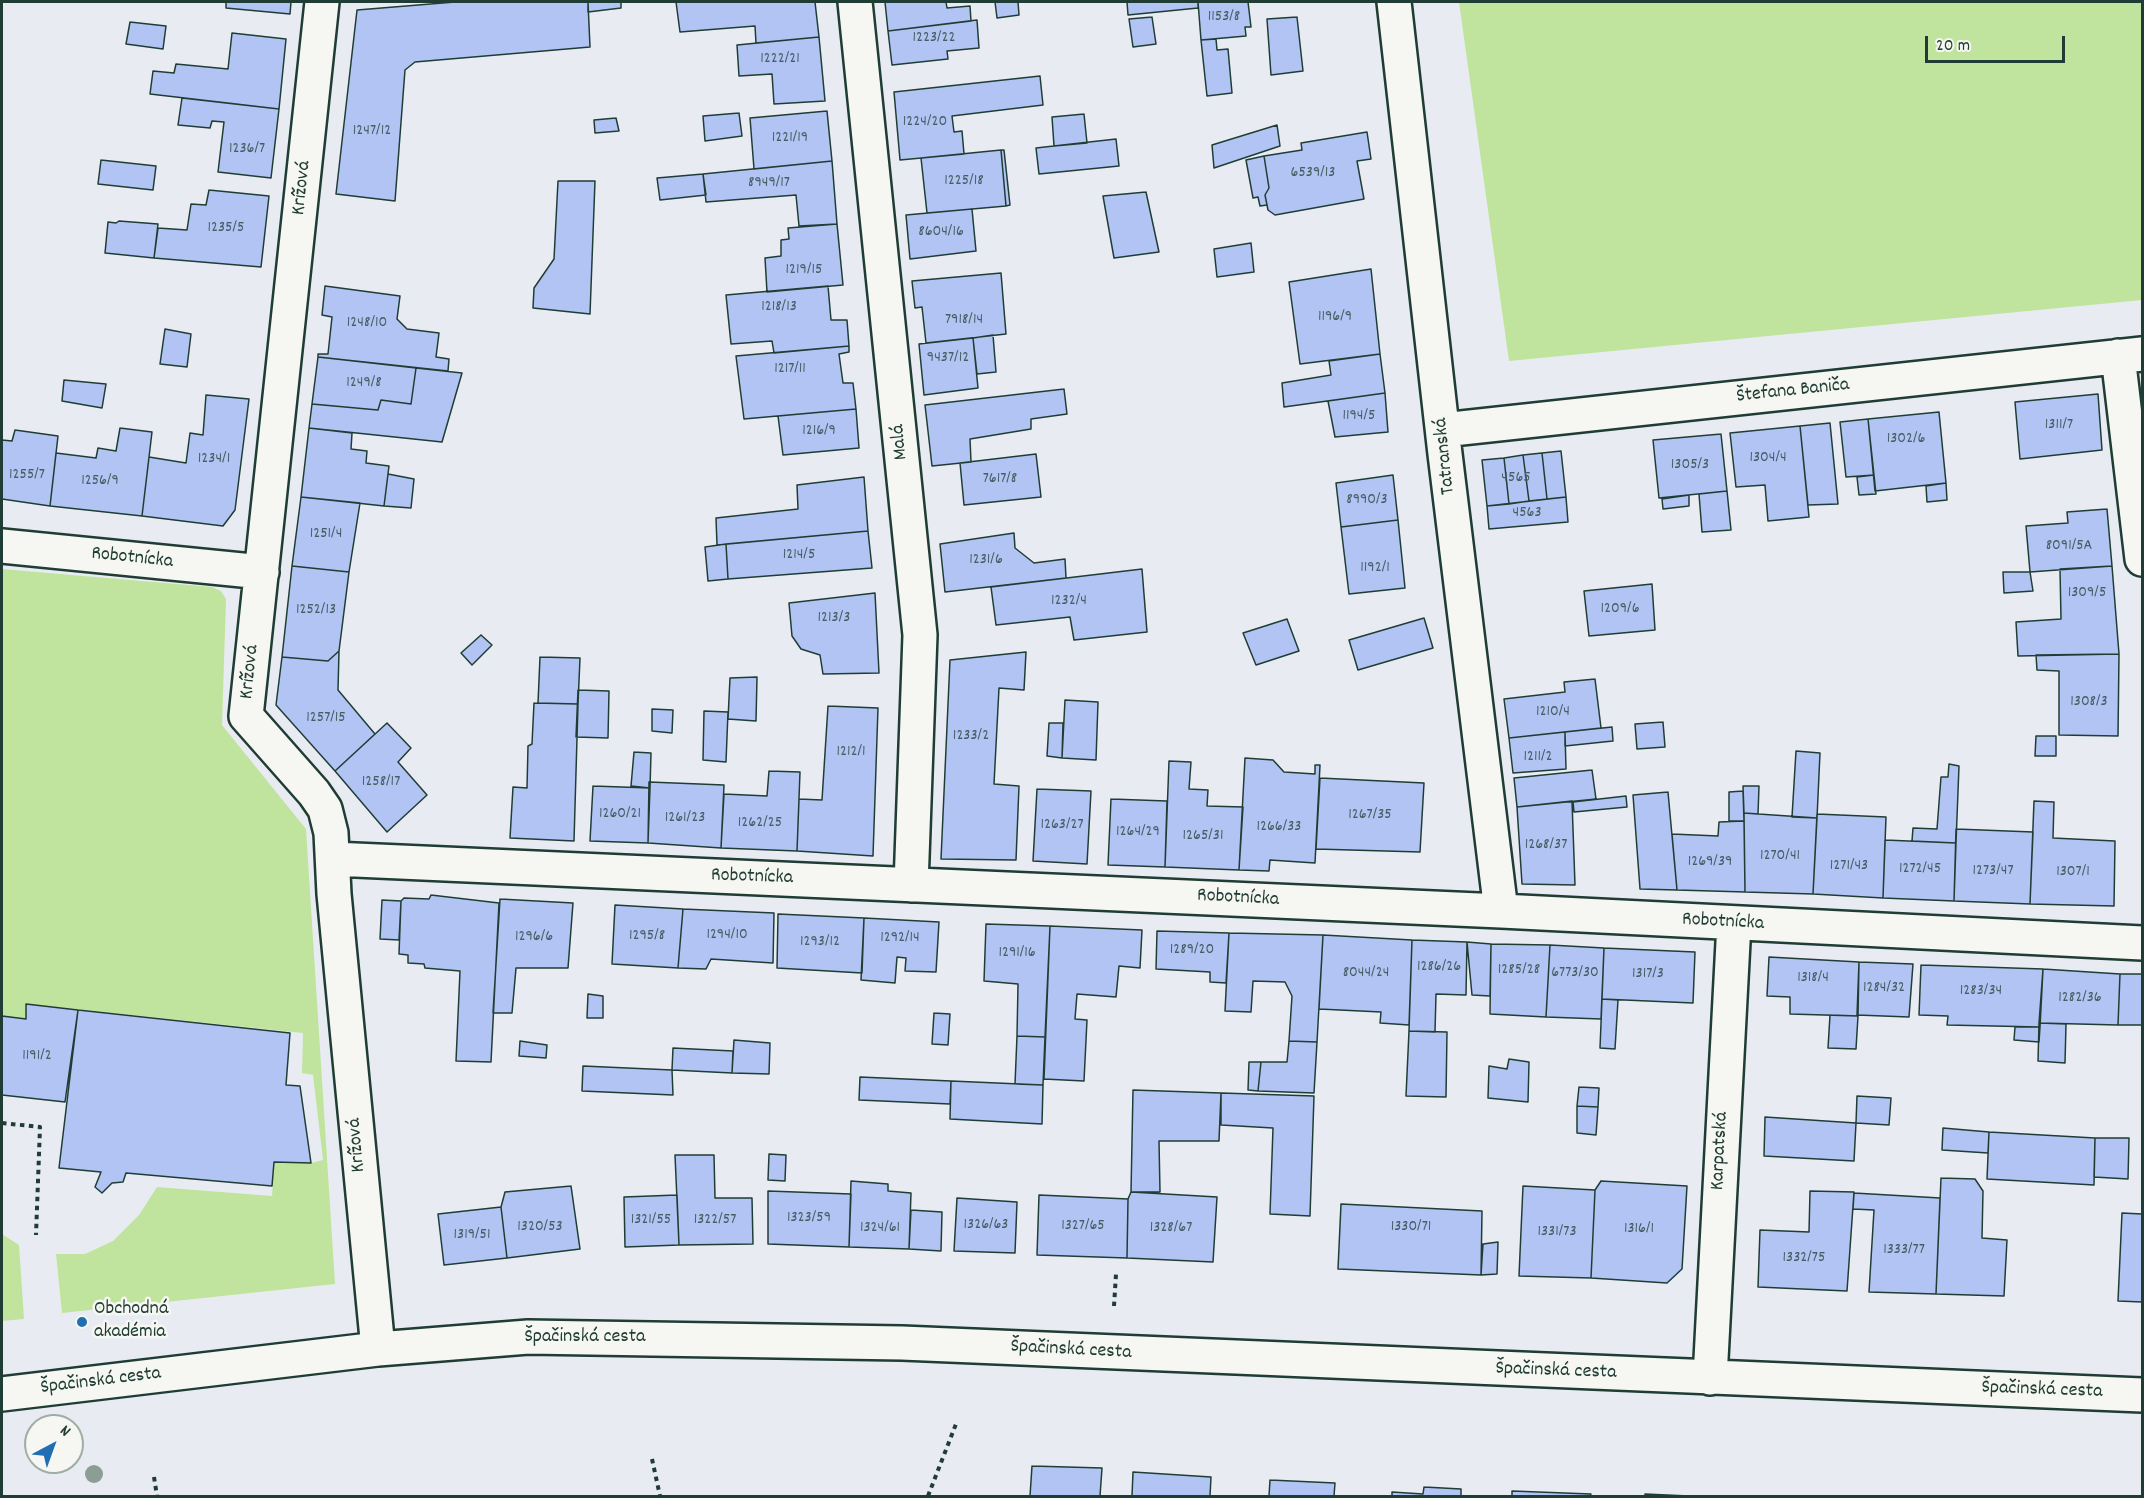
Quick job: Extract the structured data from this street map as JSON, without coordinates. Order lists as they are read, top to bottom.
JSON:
{
  "streets": {
    "street": [
      "Krížová",
      "Štefana Baniča",
      "Malá",
      "Tatranská",
      "Robotnícka",
      "Karpatská",
      "Špačinská cesta"
    ]
  },
  "crossings": [
    ["Krížová", "Robotnícka"],
    ["Krížová", "Špačinská cesta"],
    ["Štefana Baniča", "Tatranská"],
    ["Malá", "Robotnícka"],
    ["Tatranská", "Robotnícka"],
    ["Robotnícka", "Karpatská"],
    ["Karpatská", "Špačinská cesta"]
  ],
  "places": ["Obchodná akadémia"],
  "house_numbers": [
    "1153/8",
    "1223/22",
    "1222/21",
    "1224/20",
    "1247/12",
    "1221/19",
    "1236/7",
    "6539/13",
    "1225/18",
    "8949/17",
    "1235/5",
    "8604/16",
    "1219/15",
    "1218/13",
    "1196/9",
    "7918/14",
    "1248/10",
    "9437/12",
    "1217/11",
    "1249/8",
    "1194/5",
    "1311/7",
    "1216/9",
    "1302/6",
    "1304/4",
    "1234/1",
    "1305/3",
    "1255/7",
    "4565",
    "7617/8",
    "1256/9",
    "8990/3",
    "4563",
    "1251/4",
    "8091/5A",
    "1214/5",
    "1231/6",
    "1192/1",
    "1309/5",
    "1232/4",
    "1209/6",
    "1252/13",
    "1213/3",
    "1308/3",
    "1210/4",
    "1257/15",
    "1233/2",
    "1212/1",
    "1211/2",
    "1258/17",
    "1260/21",
    "1267/35",
    "1261/23",
    "1262/25",
    "1263/27",
    "1266/33",
    "1264/29",
    "1265/31",
    "1268/37",
    "1270/41",
    "1269/39",
    "1271/43",
    "1272/45",
    "1273/47",
    "1307/1",
    "1294/10",
    "1295/8",
    "1296/6",
    "1292/14",
    "1293/12",
    "1289/20",
    "1291/16",
    "1286/26",
    "1285/28",
    "8044/24",
    "6773/30",
    "1317/3",
    "1318/4",
    "1284/32",
    "1283/34",
    "1282/36",
    "1191/2",
    "1323/59",
    "1321/55",
    "1322/57",
    "1326/63",
    "1327/65",
    "1320/53",
    "1330/71",
    "1324/61",
    "1328/67",
    "1316/1",
    "1331/73",
    "1319/51",
    "1333/77",
    "1332/75"
  ],
  "scale_bar": "20 m",
  "north": "top right"
}
